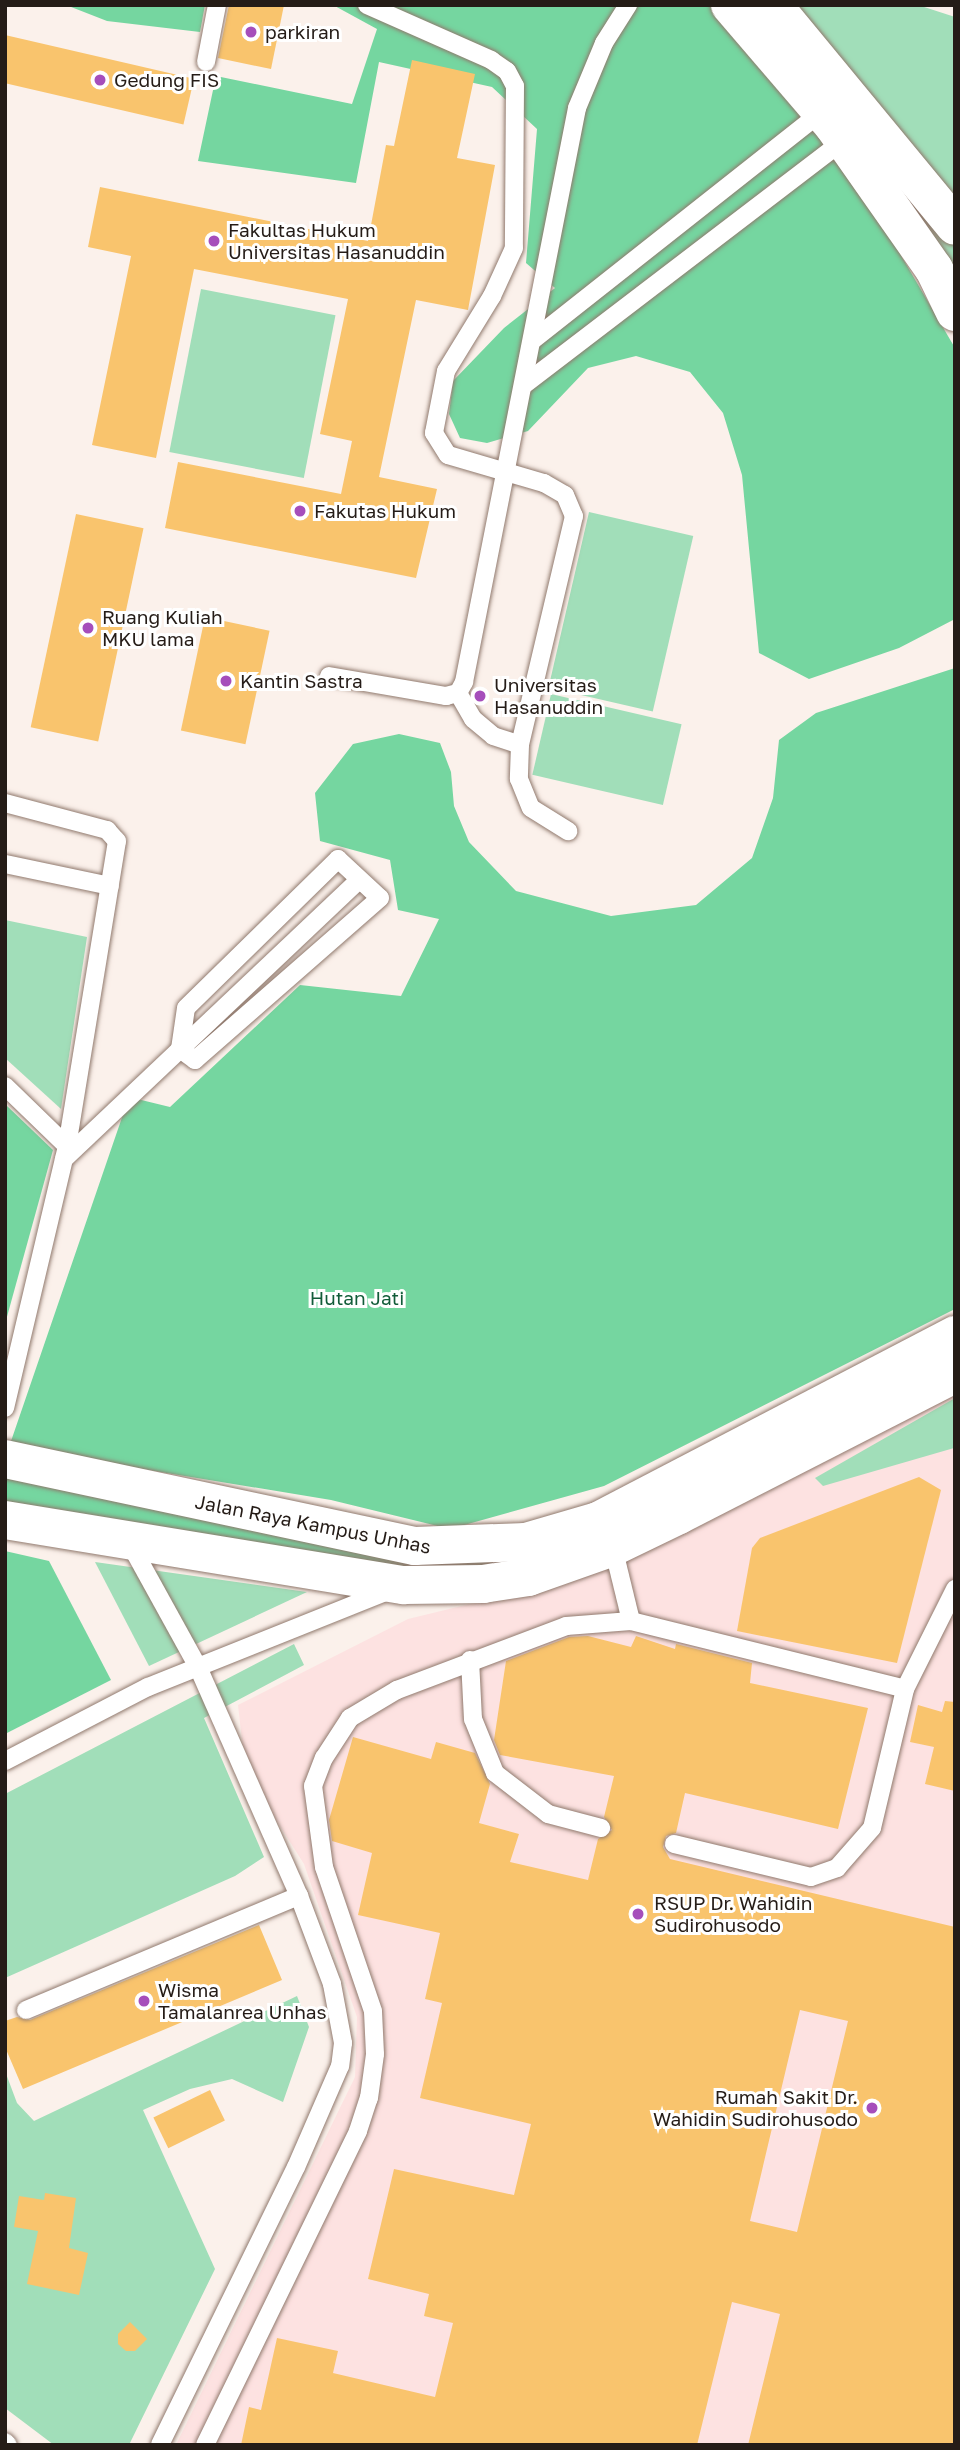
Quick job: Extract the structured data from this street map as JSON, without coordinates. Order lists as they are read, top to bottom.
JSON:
{
  "streets": {
    "street": ["Jalan Raya Kampus Unhas"]
  },
  "parks": ["Hutan Jati"],
  "places": [
    "parkiran",
    "Gedung FIS",
    "Fakultas Hukum Universitas Hasanuddin",
    "Fakutas Hukum",
    "Ruang Kuliah MKU lama",
    "Kantin Sastra",
    "Universitas Hasanuddin",
    "RSUP Dr. Wahidin Sudirohusodo",
    "Wisma Tamalanrea Unhas",
    "Rumah Sakit Dr. Wahidin Sudirohusodo"
  ]
}
